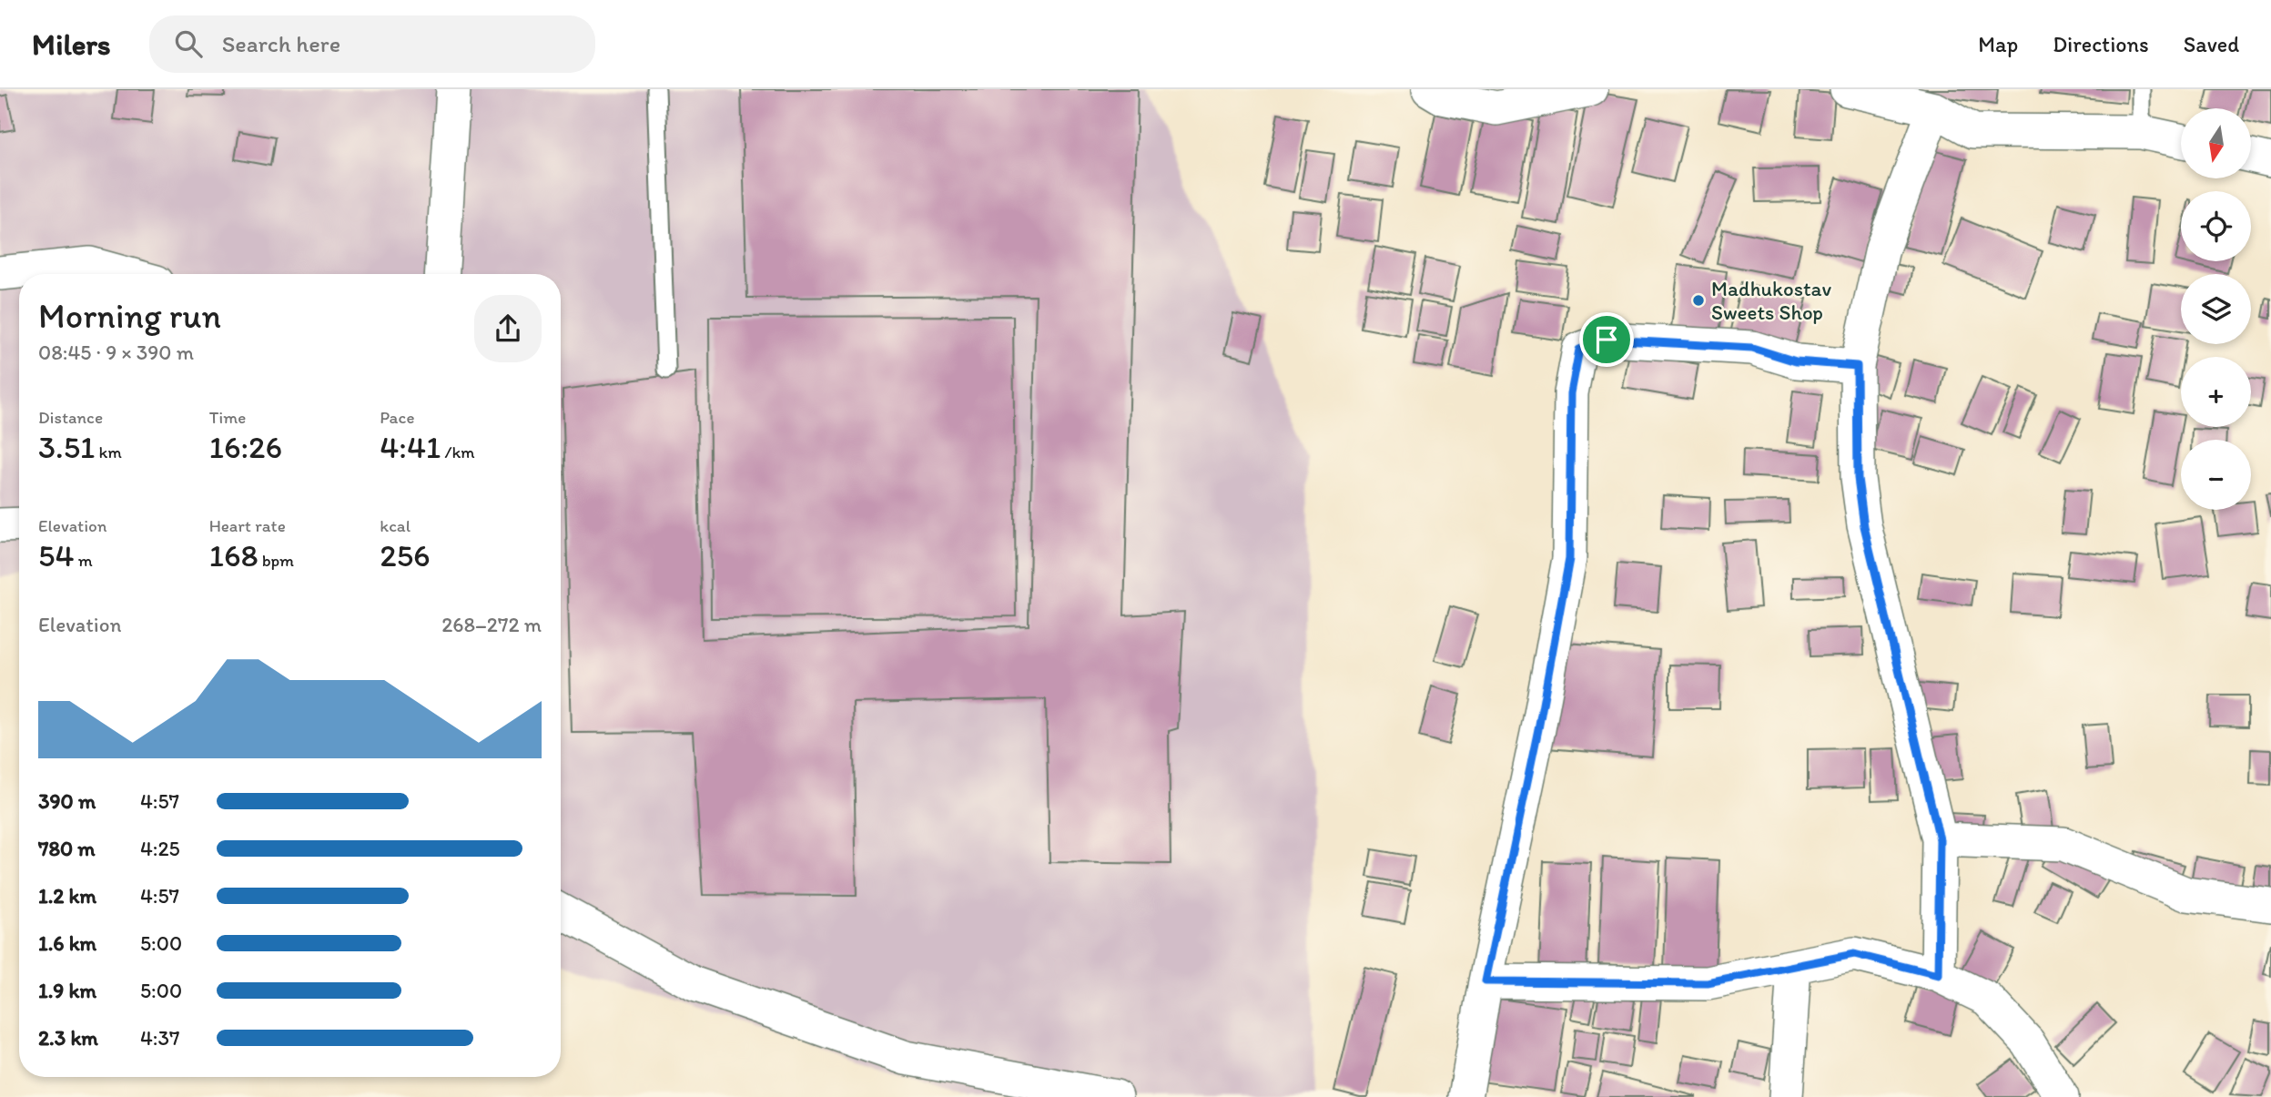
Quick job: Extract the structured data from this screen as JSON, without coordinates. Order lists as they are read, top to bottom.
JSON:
{
  "places": ["Madhukostav Sweets Shop"],
  "north": "bottom",
  "page": {
    "header": "Milers",
    "search": "Search here",
    "nav": ["Map", "Directions", "Saved"],
    "map_buttons": ["+", "−"],
    "heading": ["Morning run", "08:45 · 9 × 390 m"],
    "stats": [
      ["Distance", "3.51 km"],
      ["Time", "16:26"],
      ["Pace", "4:41 /km"],
      ["Elevation", "54 m"],
      ["Heart rate", "168 bpm"],
      ["kcal", "256"]
    ],
    "chart": ["Elevation", "268–272 m"],
    "list": [
      {
        "name": "390 m",
        "note": "4:57"
      },
      {
        "name": "780 m",
        "note": "4:25"
      },
      {
        "name": "1.2 km",
        "note": "4:57"
      },
      {
        "name": "1.6 km",
        "note": "5:00"
      },
      {
        "name": "1.9 km",
        "note": "5:00"
      },
      {
        "name": "2.3 km",
        "note": "4:37"
      }
    ]
  }
}
